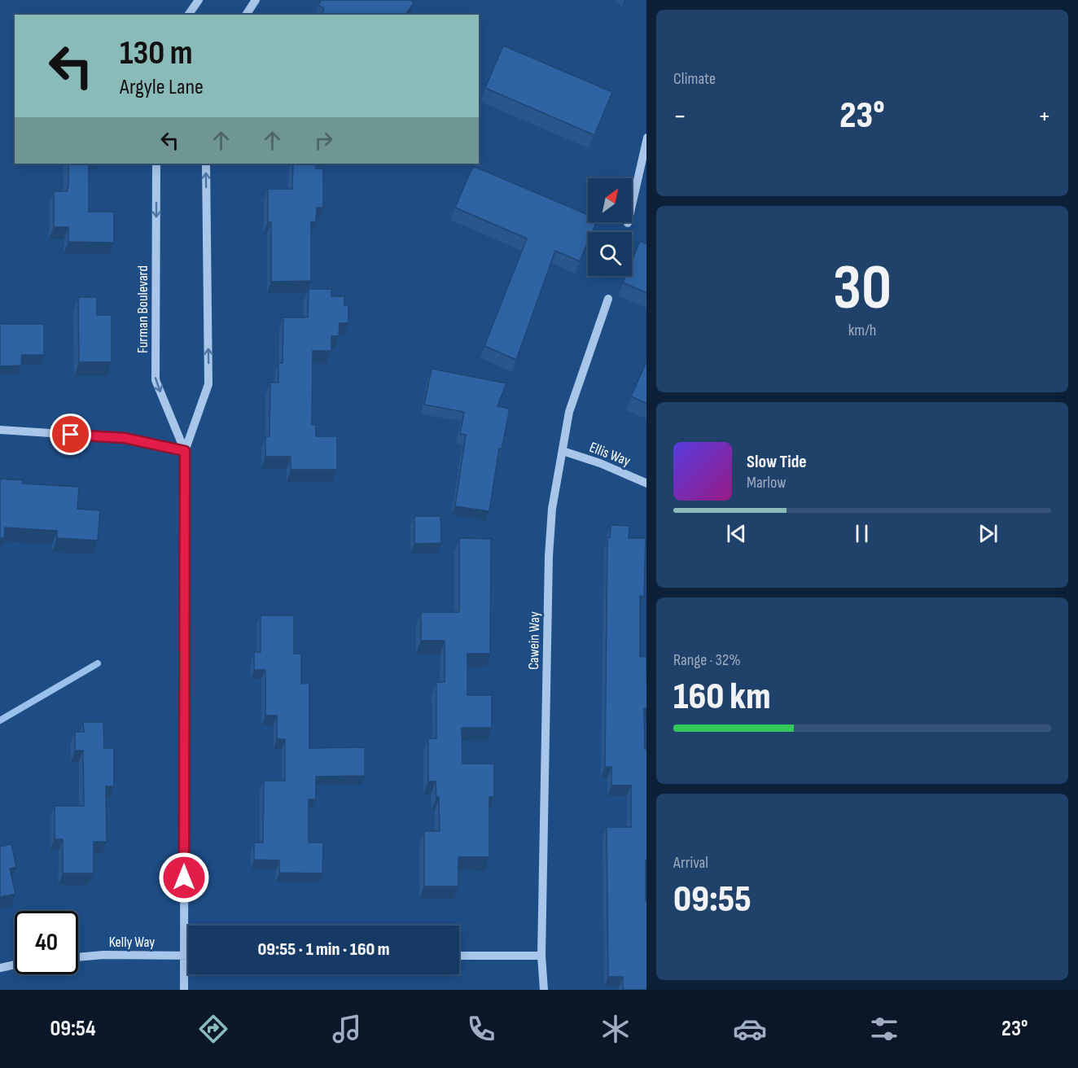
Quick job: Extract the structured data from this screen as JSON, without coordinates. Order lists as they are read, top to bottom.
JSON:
{
  "streets": {
    "street": [
      "Furman Boulevard",
      "Ellis Way",
      "Cawein Way",
      "Kelly Way"
    ]
  },
  "crossings": [
    ["Furman Boulevard", "Kelly Way"],
    ["Ellis Way", "Cawein Way"]
  ],
  "north": "top right",
  "page": {
    "tile": [
      "Climate",
      ["30", "km/h"],
      ["Range · 32%", "160 km"],
      ["Arrival", "09:55"]
    ],
    "turn": ["130 m", "Argyle Lane"],
    "heat": ["−", "23°", "+"],
    "song": ["Slow Tide", "Marlow"],
    "limit": "40",
    "trip": "09:55 · 1 min · 160 m",
    "tabs": ["09:54", "23°"]
  }
}
